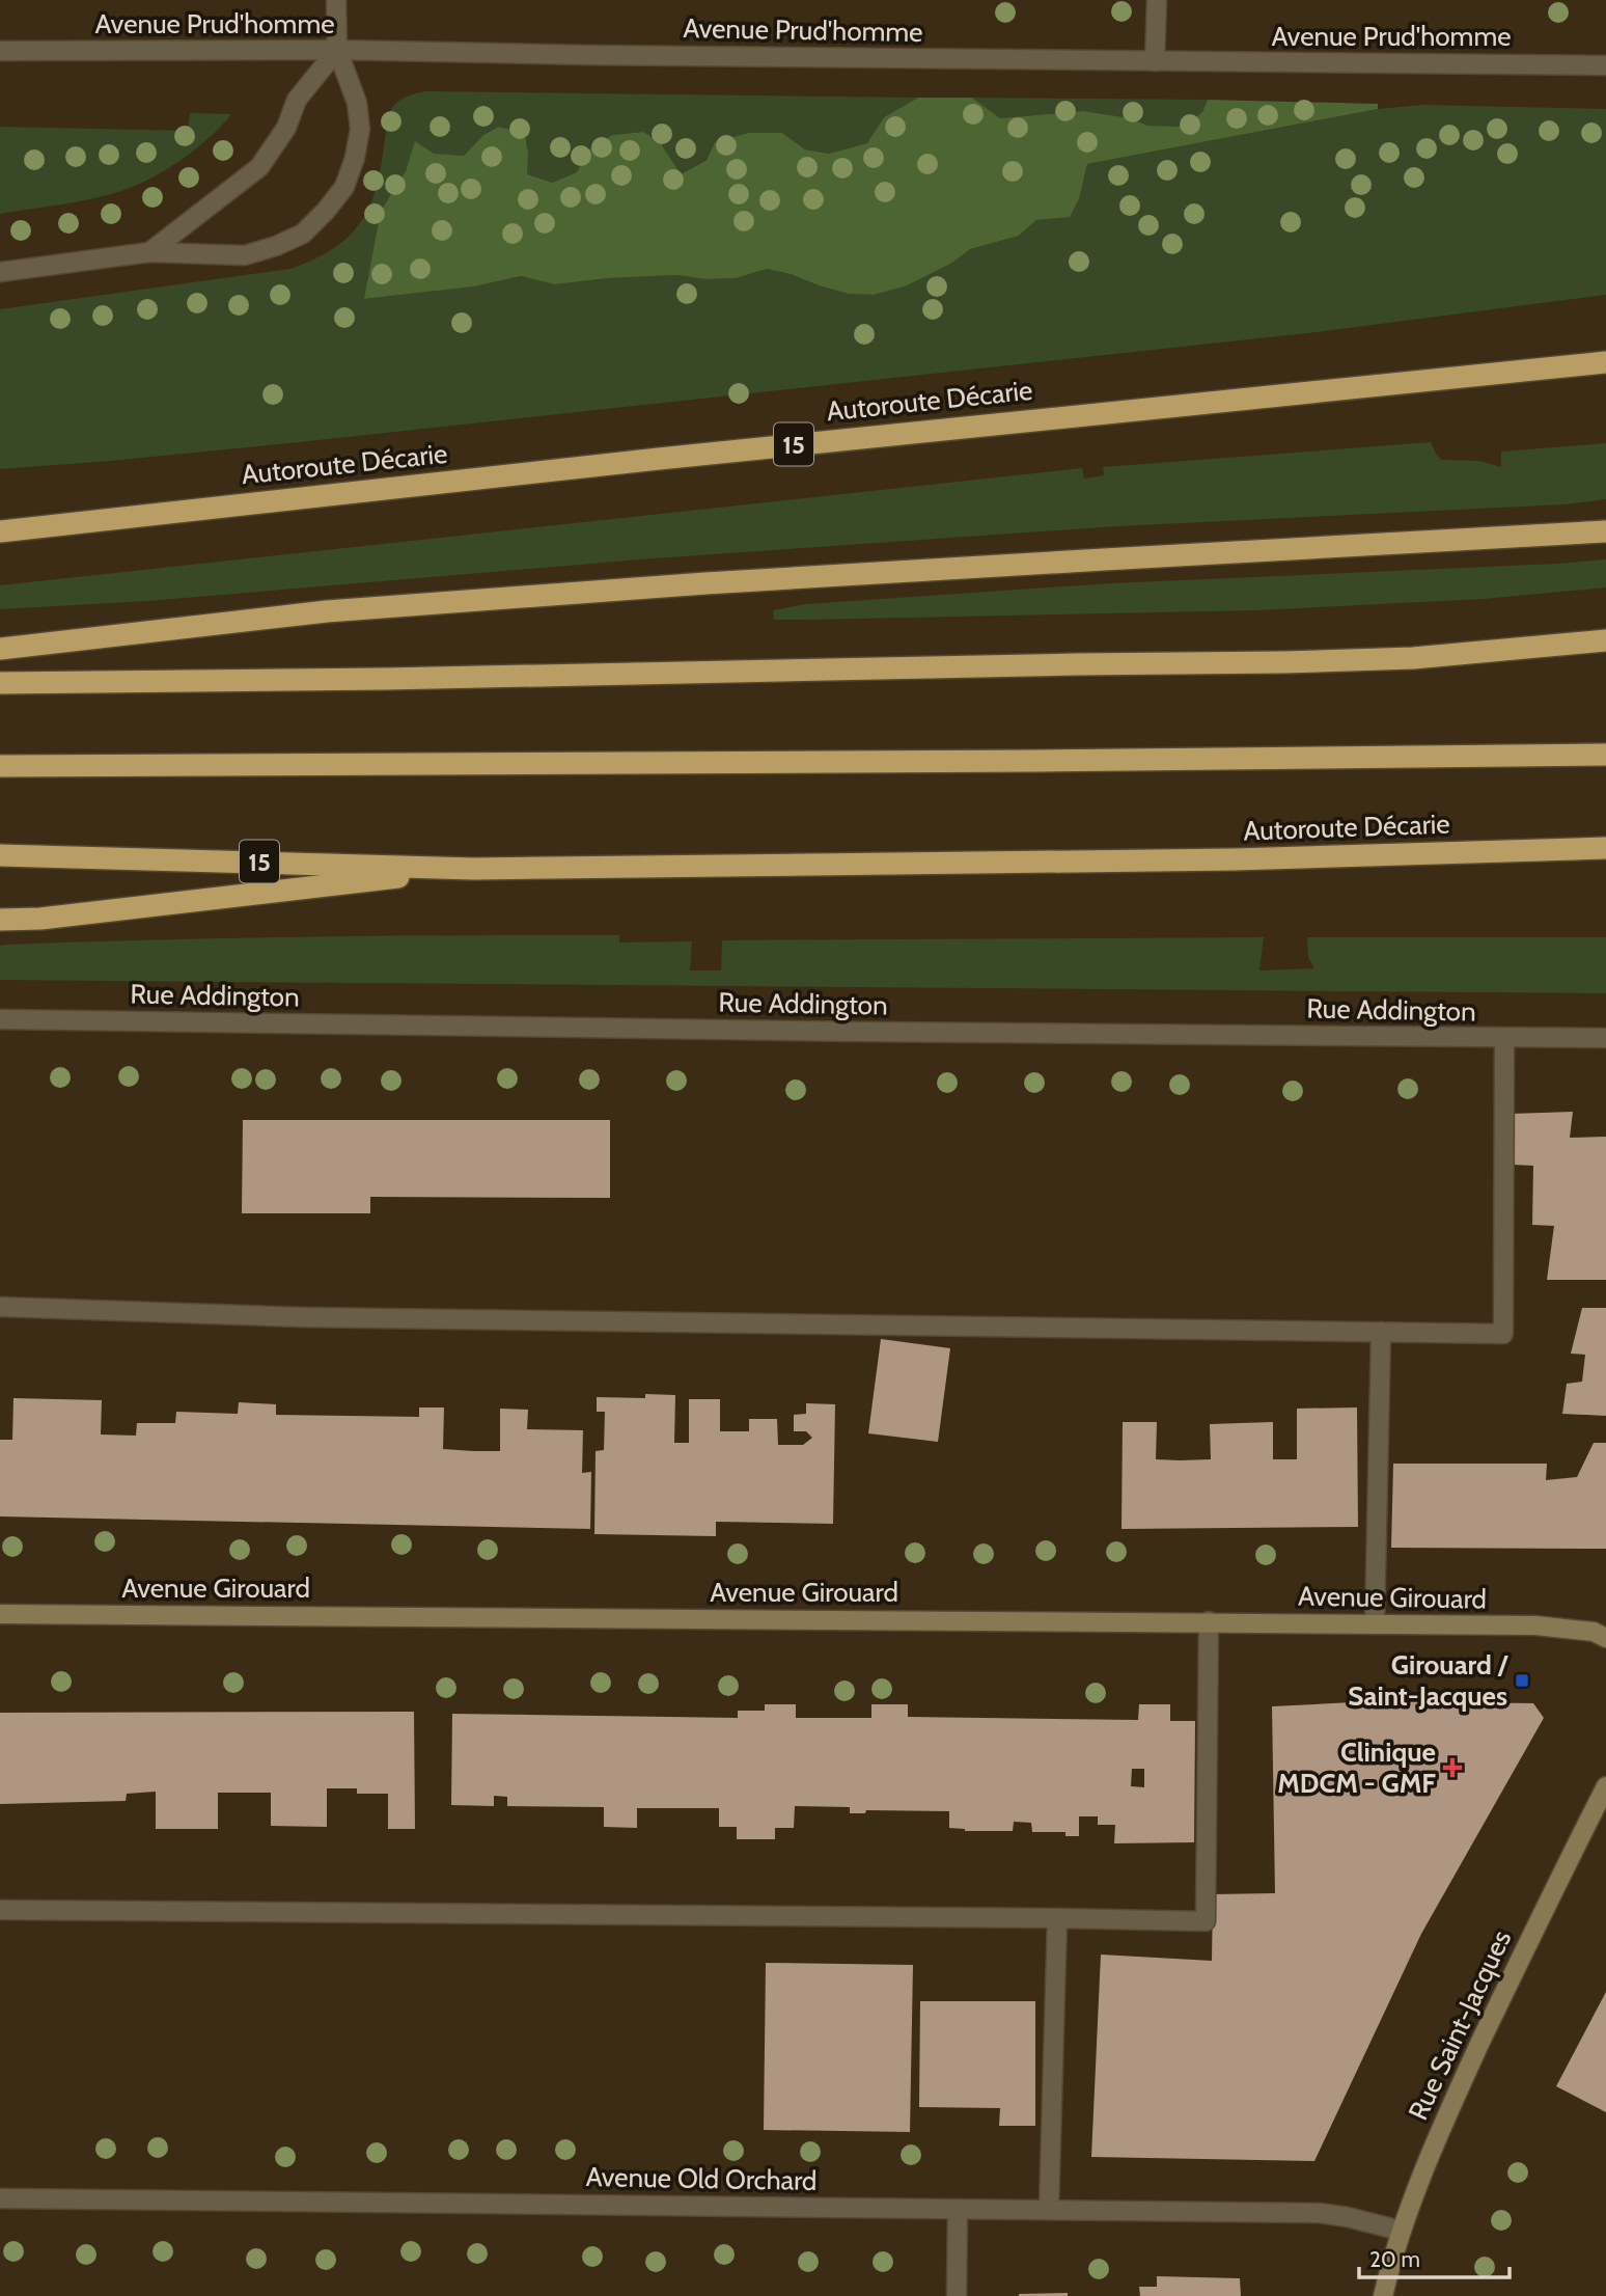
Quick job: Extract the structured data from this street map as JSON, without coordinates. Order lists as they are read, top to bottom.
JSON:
{
  "streets": {
    "highway": ["Autoroute Décarie", "15"],
    "main road": ["Avenue Girouard", "Rue Saint-Jacques"],
    "street": ["Avenue Prud'homme", "Rue Addington", "Avenue Old Orchard"]
  },
  "crossings": [
    ["Rue Saint-Jacques", "Avenue Old Orchard"]
  ],
  "places": {
    "transit": ["Girouard / Saint-Jacques"],
    "health": ["Clinique MDCM - GMF"]
  },
  "scale_bar": "20 m"
}
